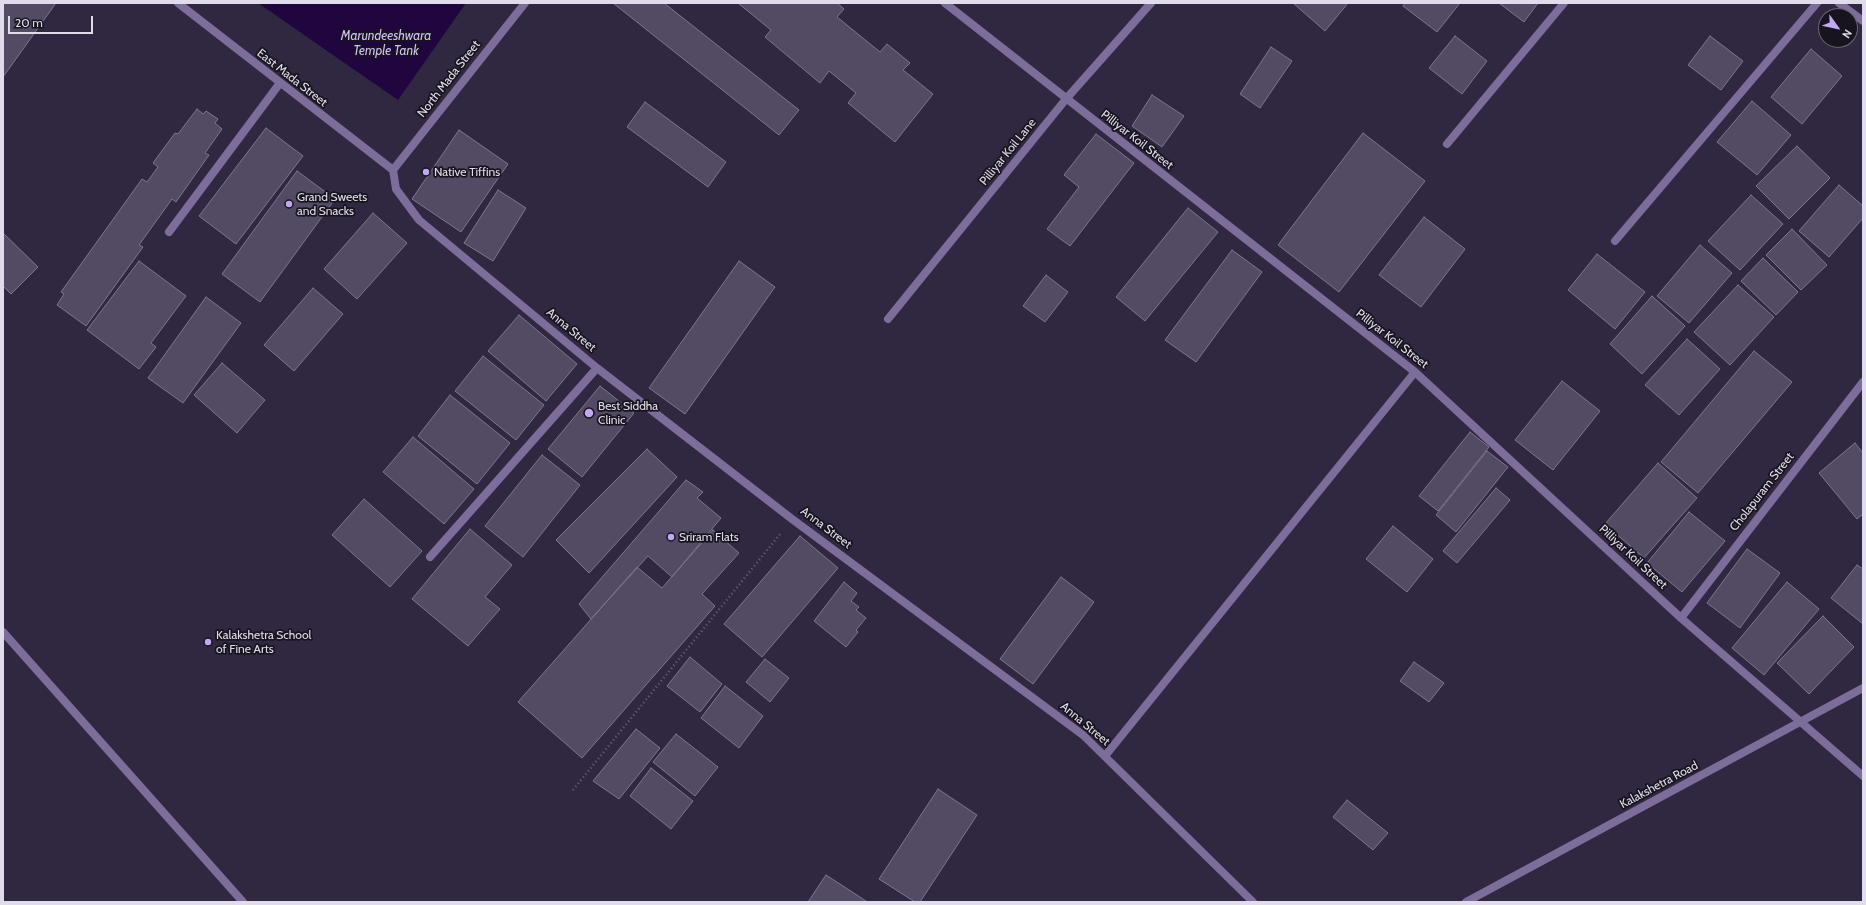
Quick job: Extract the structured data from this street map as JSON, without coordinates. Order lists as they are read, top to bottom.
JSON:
{
  "streets": {
    "street": [
      "East Mada Street",
      "North Mada Street",
      "Pilliyar Koil Street",
      "Pilliyar Koil Lane",
      "Anna Street",
      "Cholapuram Street",
      "Kalakshetra Road"
    ]
  },
  "crossings": [
    ["East Mada Street", "North Mada Street"],
    ["East Mada Street", "Anna Street"],
    ["North Mada Street", "Anna Street"],
    ["Pilliyar Koil Street", "Pilliyar Koil Lane"],
    ["Pilliyar Koil Street", "Cholapuram Street"],
    ["Pilliyar Koil Street", "Kalakshetra Road"]
  ],
  "water": ["Marundeeshwara Temple Tank"],
  "places": [
    "Native Tiffins",
    "Grand Sweets and Snacks",
    "Best Siddha Clinic",
    "Sriram Flats",
    "Kalakshetra School of Fine Arts"
  ],
  "scale_bar": "20 m",
  "north": "bottom right"
}
